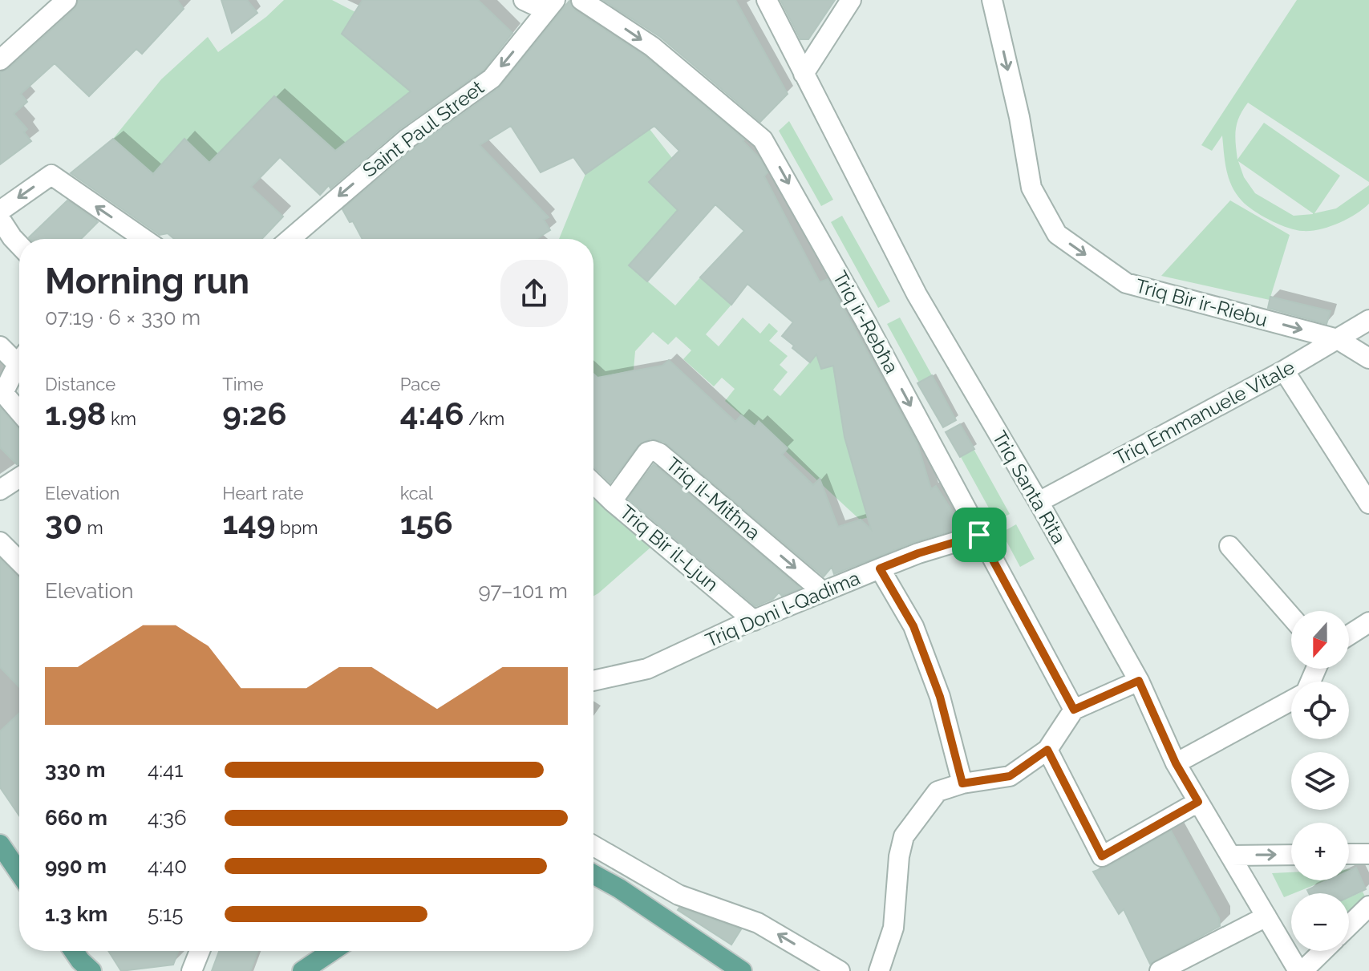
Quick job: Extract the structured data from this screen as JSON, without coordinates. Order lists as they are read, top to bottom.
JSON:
{
  "streets": {
    "street": [
      "Saint Paul Street",
      "Triq Bir ir-Riebu",
      "Triq ir-Rebħa",
      "Triq Emmanuele Vitale",
      "Triq Santa Rita",
      "Triq il-Mitħna",
      "Triq Bir il-Ljun",
      "Triq Doni l-Qadima"
    ]
  },
  "crossings": [
    ["Triq Bir ir-Riebu", "Triq Emmanuele Vitale"],
    ["Triq ir-Rebħa", "Triq Doni l-Qadima"],
    ["Triq Emmanuele Vitale", "Triq Santa Rita"],
    ["Triq il-Mitħna", "Triq Bir il-Ljun"],
    ["Triq il-Mitħna", "Triq Doni l-Qadima"],
    ["Triq Bir il-Ljun", "Triq Doni l-Qadima"]
  ],
  "one_way": ["Saint Paul Street", "Triq Bir ir-Riebu", "Triq ir-Rebħa"],
  "north": "bottom",
  "page": {
    "heading": ["Morning run", "07:19 · 6 × 330 m"],
    "stats": [
      ["Distance", "1.98 km"],
      ["Time", "9:26"],
      ["Pace", "4:46 /km"],
      ["Elevation", "30 m"],
      ["Heart rate", "149 bpm"],
      ["kcal", "156"]
    ],
    "chart": ["Elevation", "97–101 m"],
    "map_buttons": ["+", "−"],
    "list": [
      {
        "name": "330 m",
        "note": "4:41"
      },
      {
        "name": "660 m",
        "note": "4:36"
      },
      {
        "name": "990 m",
        "note": "4:40"
      },
      {
        "name": "1.3 km",
        "note": "5:15"
      }
    ]
  }
}
